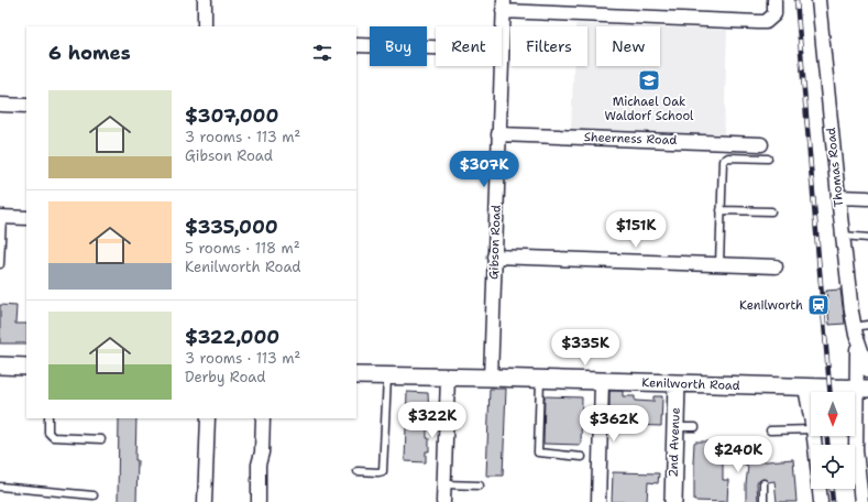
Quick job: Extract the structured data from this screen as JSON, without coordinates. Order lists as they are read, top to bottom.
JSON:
{
  "streets": {
    "street": [
      "Sheerness Road",
      "Thomas Road",
      "Gibson Road",
      "Kenilworth Road",
      "2nd Avenue"
    ]
  },
  "crossings": [
    ["Sheerness Road", "Gibson Road"],
    ["Thomas Road", "Kenilworth Road"],
    ["Gibson Road", "Kenilworth Road"],
    ["Kenilworth Road", "2nd Avenue"]
  ],
  "places": {
    "school or university": ["Michael Oak Waldorf School"],
    "station": ["Kenilworth"]
  },
  "north": "bottom",
  "page": {
    "chip": [
      "Buy",
      "Rent",
      "Filters",
      "New"
    ],
    "heading": "6 homes",
    "list": [
      {
        "name": "$307,000",
        "note": "3 rooms · 113 m² · Gibson Road"
      },
      {
        "name": "$335,000",
        "note": "5 rooms · 118 m² · Kenilworth Road"
      },
      {
        "name": "$322,000",
        "note": "3 rooms · 113 m² · Derby Road"
      }
    ],
    "price": [
      "$307K",
      "$151K",
      "$335K",
      "$322K",
      "$362K",
      "$240K"
    ]
  }
}
